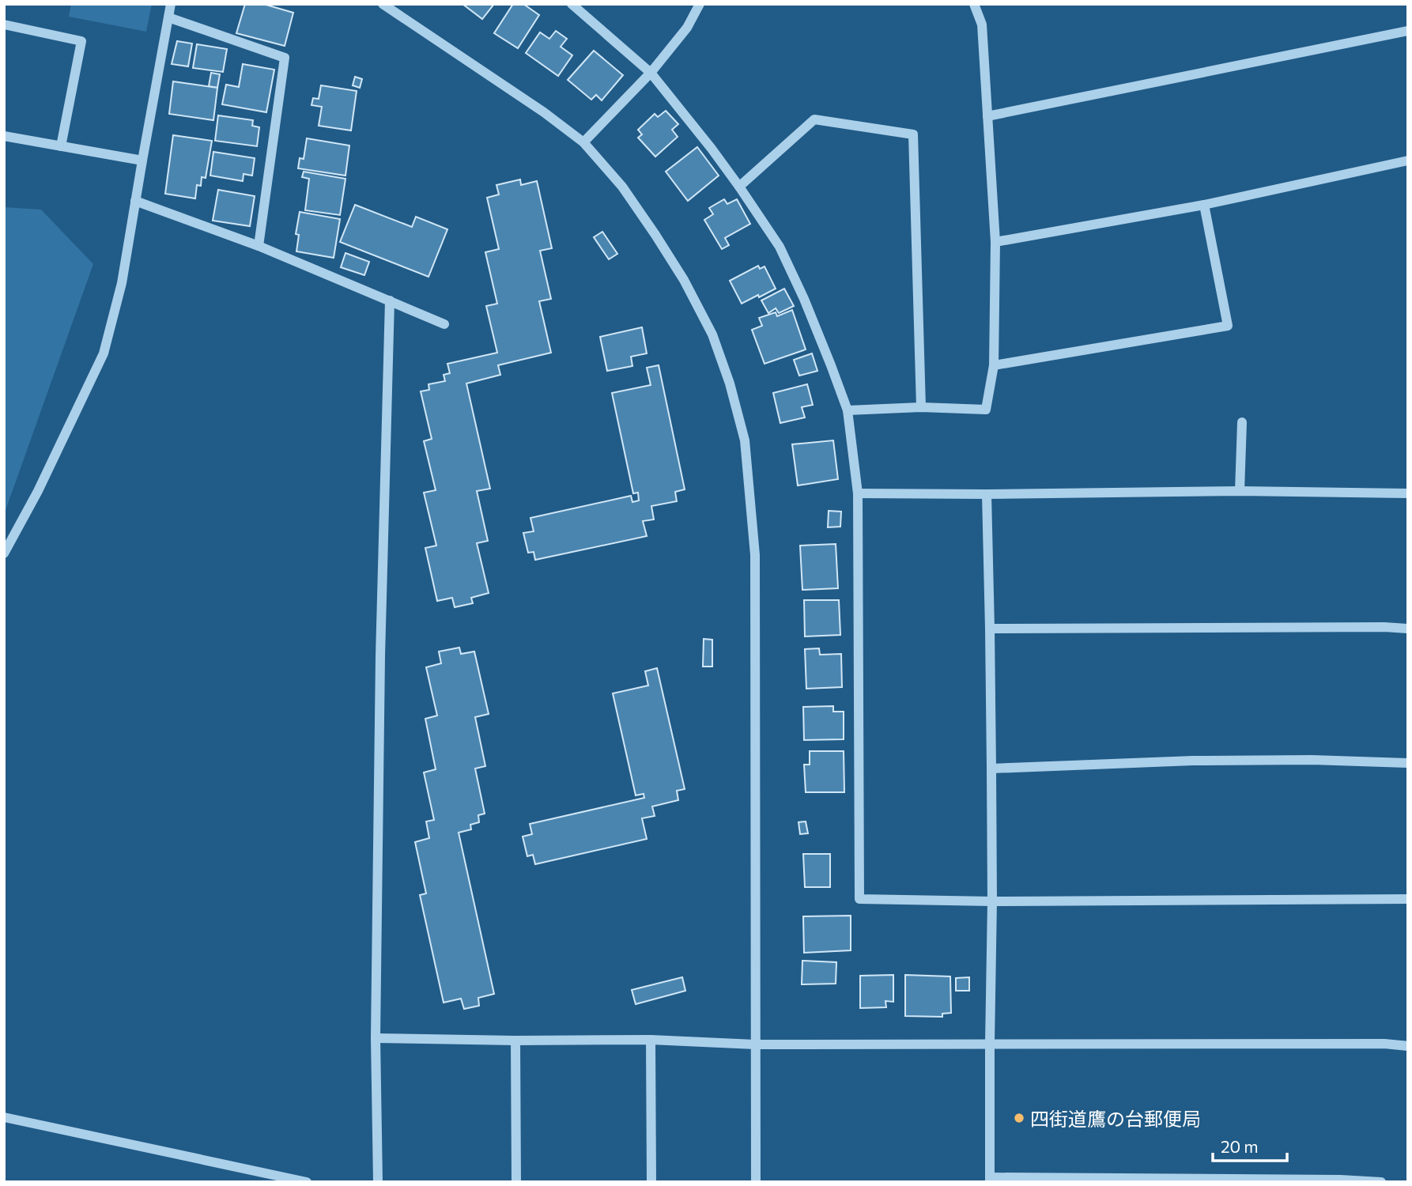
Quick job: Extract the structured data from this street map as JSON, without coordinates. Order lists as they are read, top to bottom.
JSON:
{
  "places": ["四街道鷹の台郵便局"],
  "scale_bar": "20 m"
}
